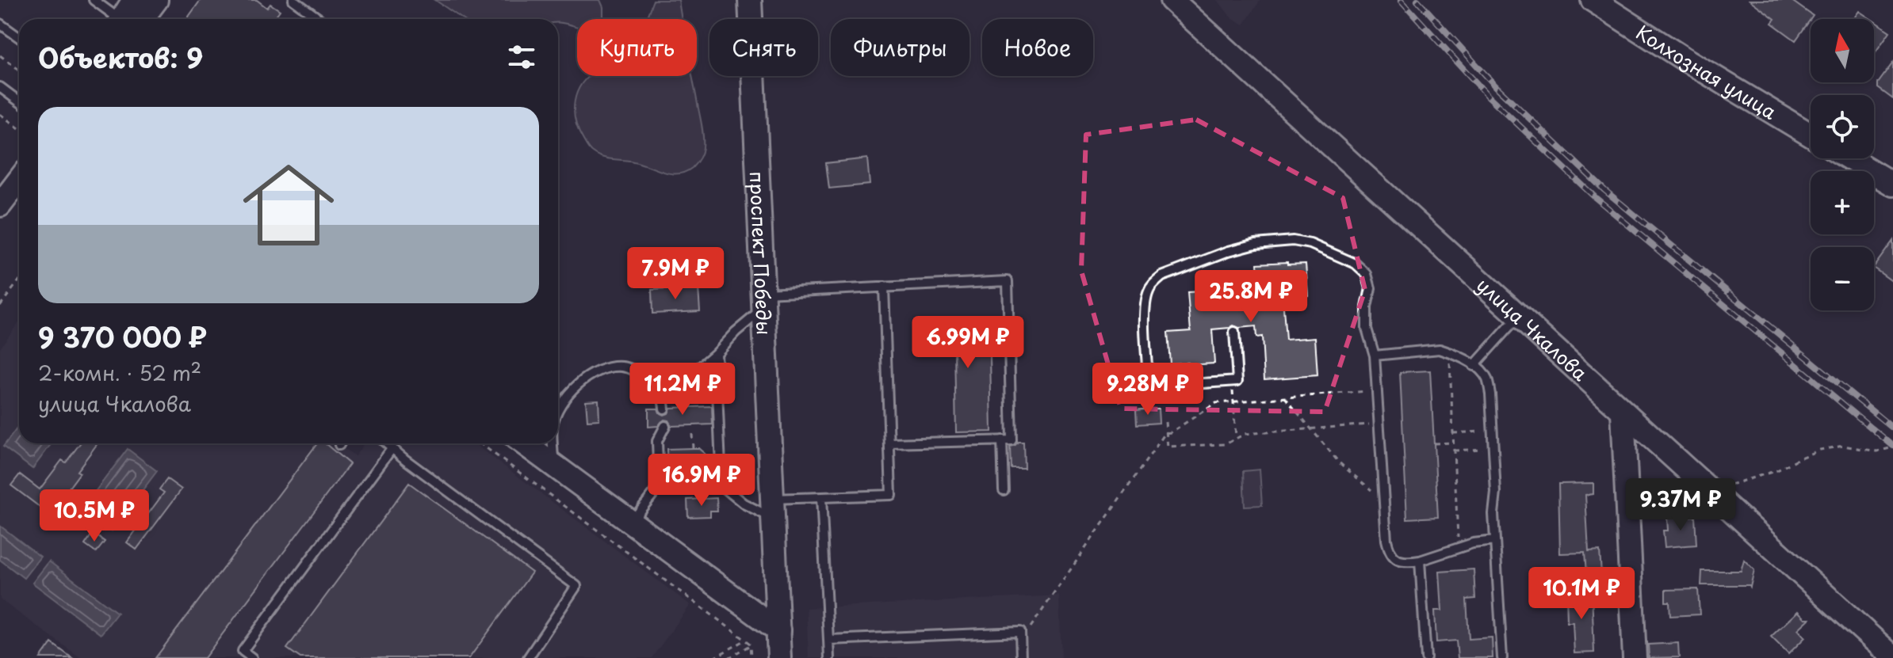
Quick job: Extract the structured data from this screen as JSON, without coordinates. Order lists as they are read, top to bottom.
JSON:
{
  "streets": {
    "street": ["Колхозная улица", "проспект Победы", "улица Чкалова"]
  },
  "north": "top",
  "page": {
    "map_buttons": ["+", "−"],
    "chip": [
      "Купить",
      "Снять",
      "Фильтры",
      "Новое"
    ],
    "heading": "Объектов: 9",
    "list": [
      {
        "name": "9 370 000 ₽",
        "note": "2-комн. · 52 m² · улица Чкалова"
      }
    ],
    "price": [
      "7.9M ₽",
      "25.8M ₽",
      "6.99M ₽",
      "11.2M ₽",
      "9.28M ₽",
      "16.9M ₽",
      "9.37M ₽",
      "10.5M ₽",
      "10.1M ₽"
    ]
  }
}
